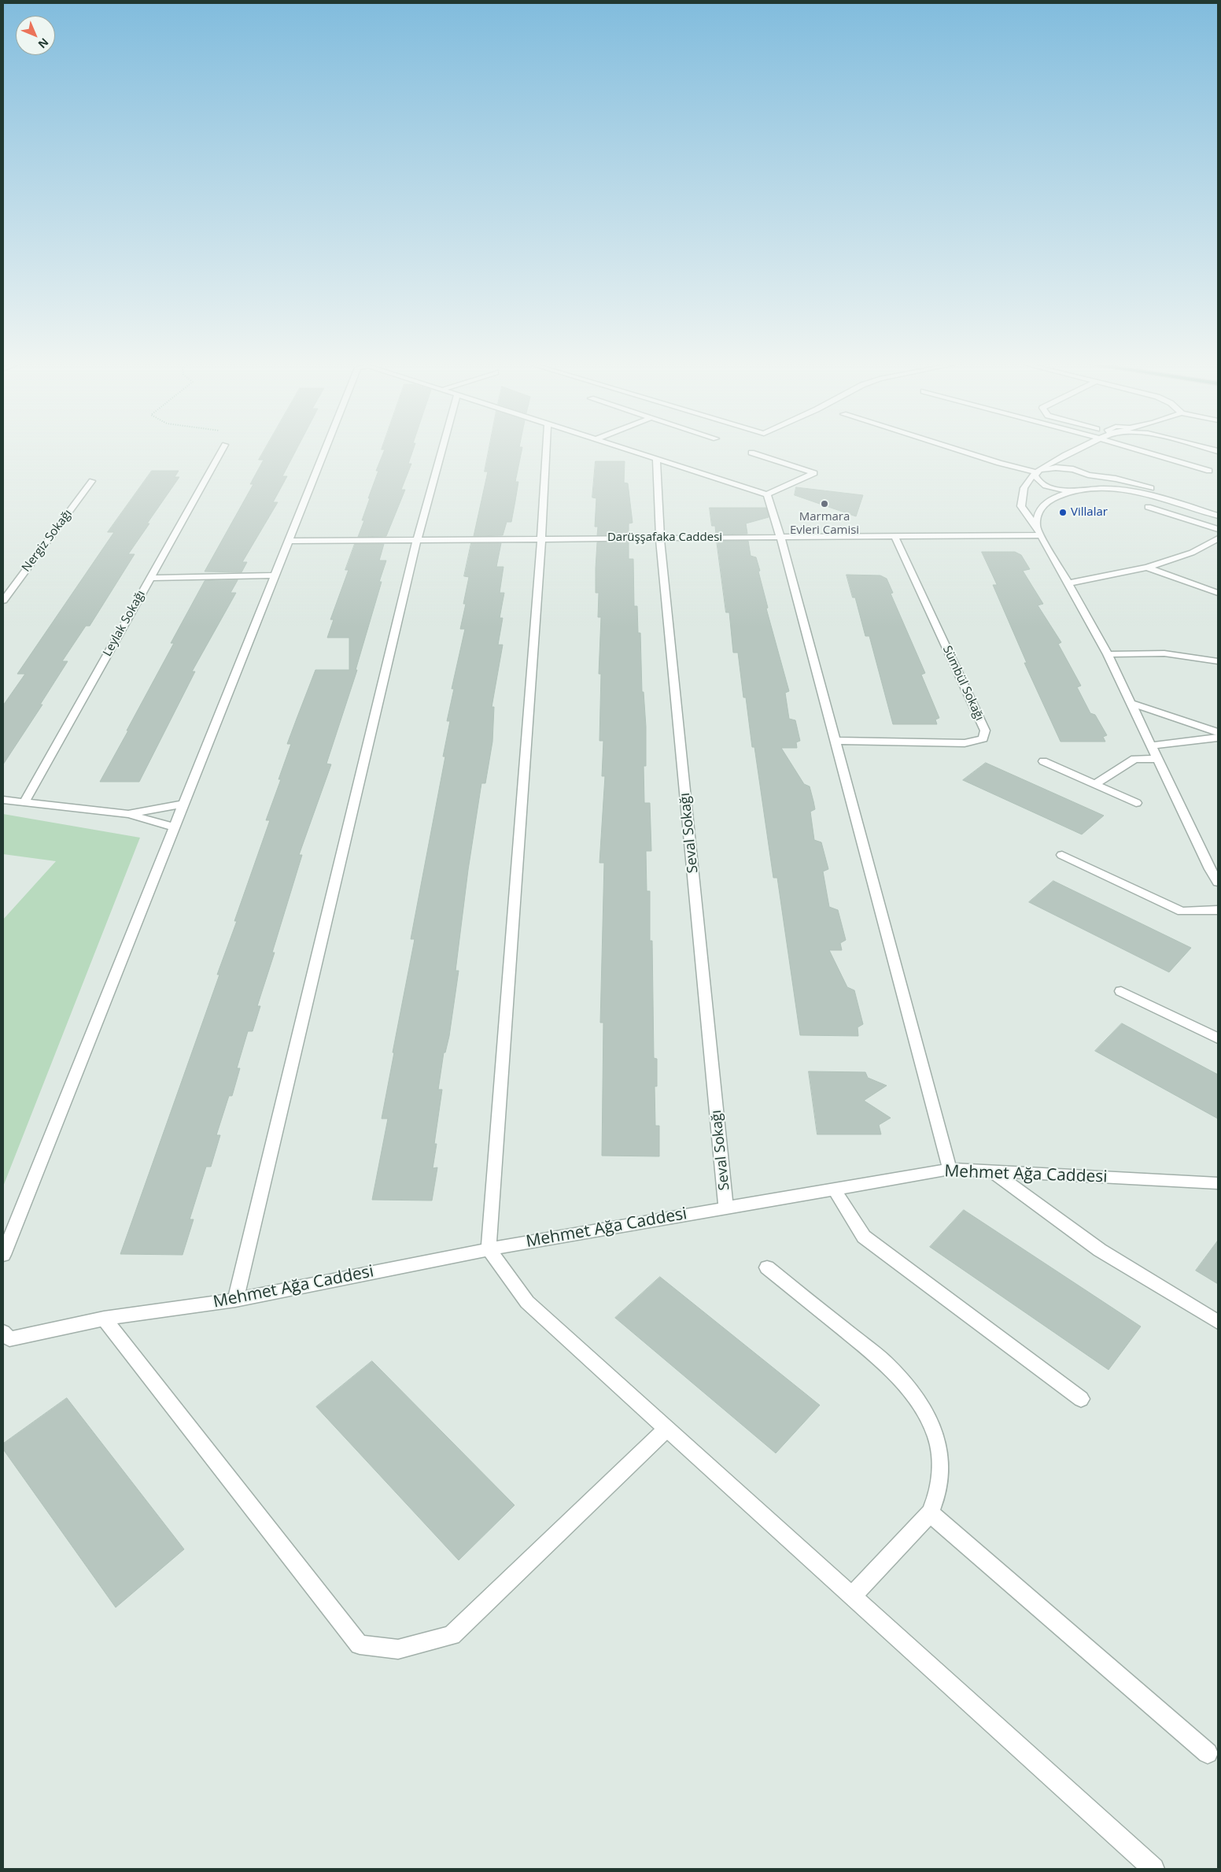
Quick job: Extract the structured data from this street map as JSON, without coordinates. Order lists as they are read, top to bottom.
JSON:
{
  "streets": {
    "street": [
      "Darüşşafaka Caddesi",
      "Nergiz Sokağı",
      "Leylak Sokağı",
      "Sümbül Sokağı",
      "Seval Sokağı",
      "Mehmet Ağa Caddesi"
    ]
  },
  "crossings": [
    ["Darüşşafaka Caddesi", "Sümbül Sokağı"],
    ["Darüşşafaka Caddesi", "Seval Sokağı"],
    ["Seval Sokağı", "Mehmet Ağa Caddesi"]
  ],
  "places": ["Marmara Evleri Camisi", "Villalar"],
  "north": "bottom right"
}
